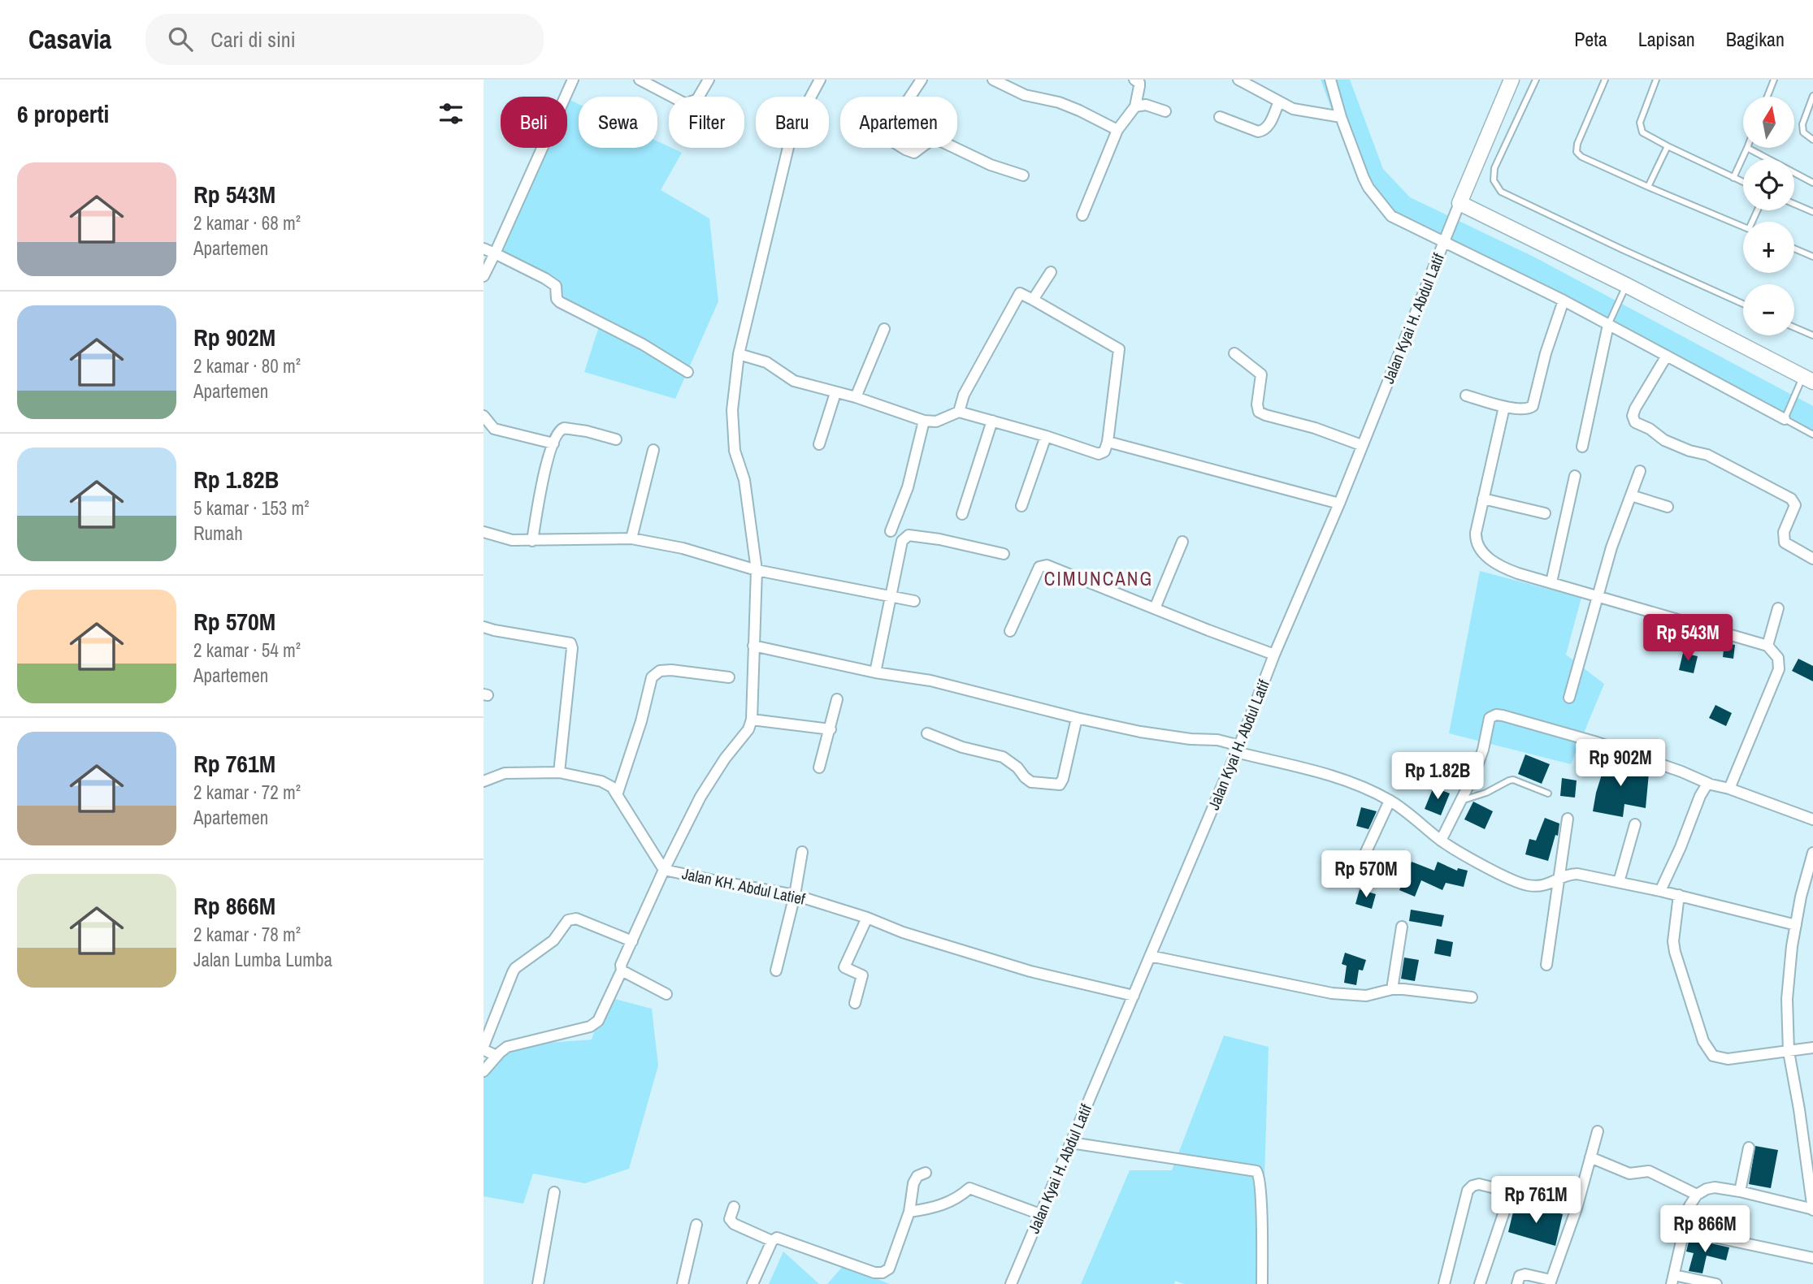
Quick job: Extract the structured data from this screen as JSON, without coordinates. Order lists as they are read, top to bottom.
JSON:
{
  "streets": {
    "street": ["Jalan Kyai H. Abdul Latif", "Jalan KH. Abdul Latief"]
  },
  "crossings": [
    ["Jalan Kyai H. Abdul Latif", "Jalan KH. Abdul Latief"]
  ],
  "districts": ["CIMUNCANG"],
  "north": "top",
  "page": {
    "header": "Casavia",
    "search": "Cari di sini",
    "nav": ["Peta", "Lapisan", "Bagikan"],
    "heading": "6 properti",
    "map_buttons": ["+", "−"],
    "chip": [
      "Beli",
      "Sewa",
      "Filter",
      "Baru",
      "Apartemen"
    ],
    "list": [
      {
        "name": "Rp 543M",
        "note": "2 kamar · 68 m² · Apartemen"
      },
      {
        "name": "Rp 902M",
        "note": "2 kamar · 80 m² · Apartemen"
      },
      {
        "name": "Rp 1.82B",
        "note": "5 kamar · 153 m² · Rumah"
      },
      {
        "name": "Rp 570M",
        "note": "2 kamar · 54 m² · Apartemen"
      },
      {
        "name": "Rp 761M",
        "note": "2 kamar · 72 m² · Apartemen"
      },
      {
        "name": "Rp 866M",
        "note": "2 kamar · 78 m² · Jalan Lumba Lumba"
      }
    ],
    "price": [
      "Rp 543M",
      "Rp 902M",
      "Rp 1.82B",
      "Rp 570M",
      "Rp 761M",
      "Rp 866M"
    ]
  }
}
